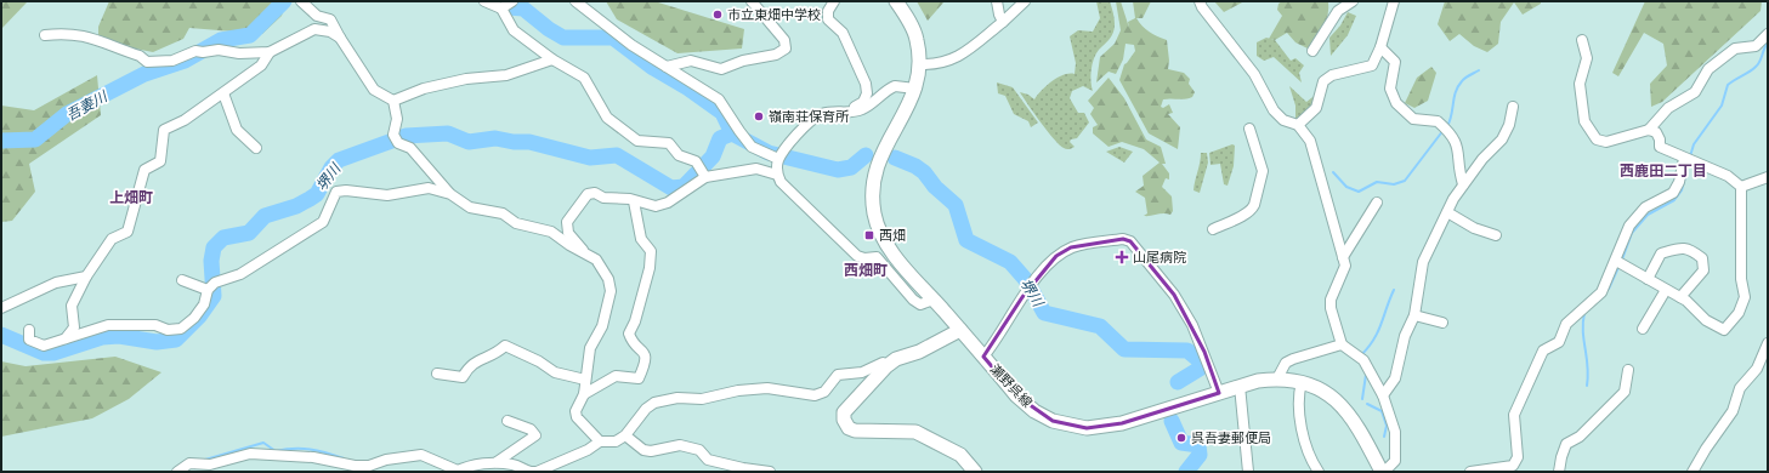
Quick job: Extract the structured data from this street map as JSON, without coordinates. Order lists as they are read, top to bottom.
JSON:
{
  "streets": {
    "main road": ["瀬野呉線"]
  },
  "districts": ["西鹿田二丁目", "上畑町", "西畑町"],
  "water": ["吾妻川", "堺川"],
  "places": {
    "other": ["市立東畑中学校", "嶺南荘保育所", "呉吾妻郵便局"],
    "transit": ["西畑"],
    "health": ["山尾病院"]
  }
}
